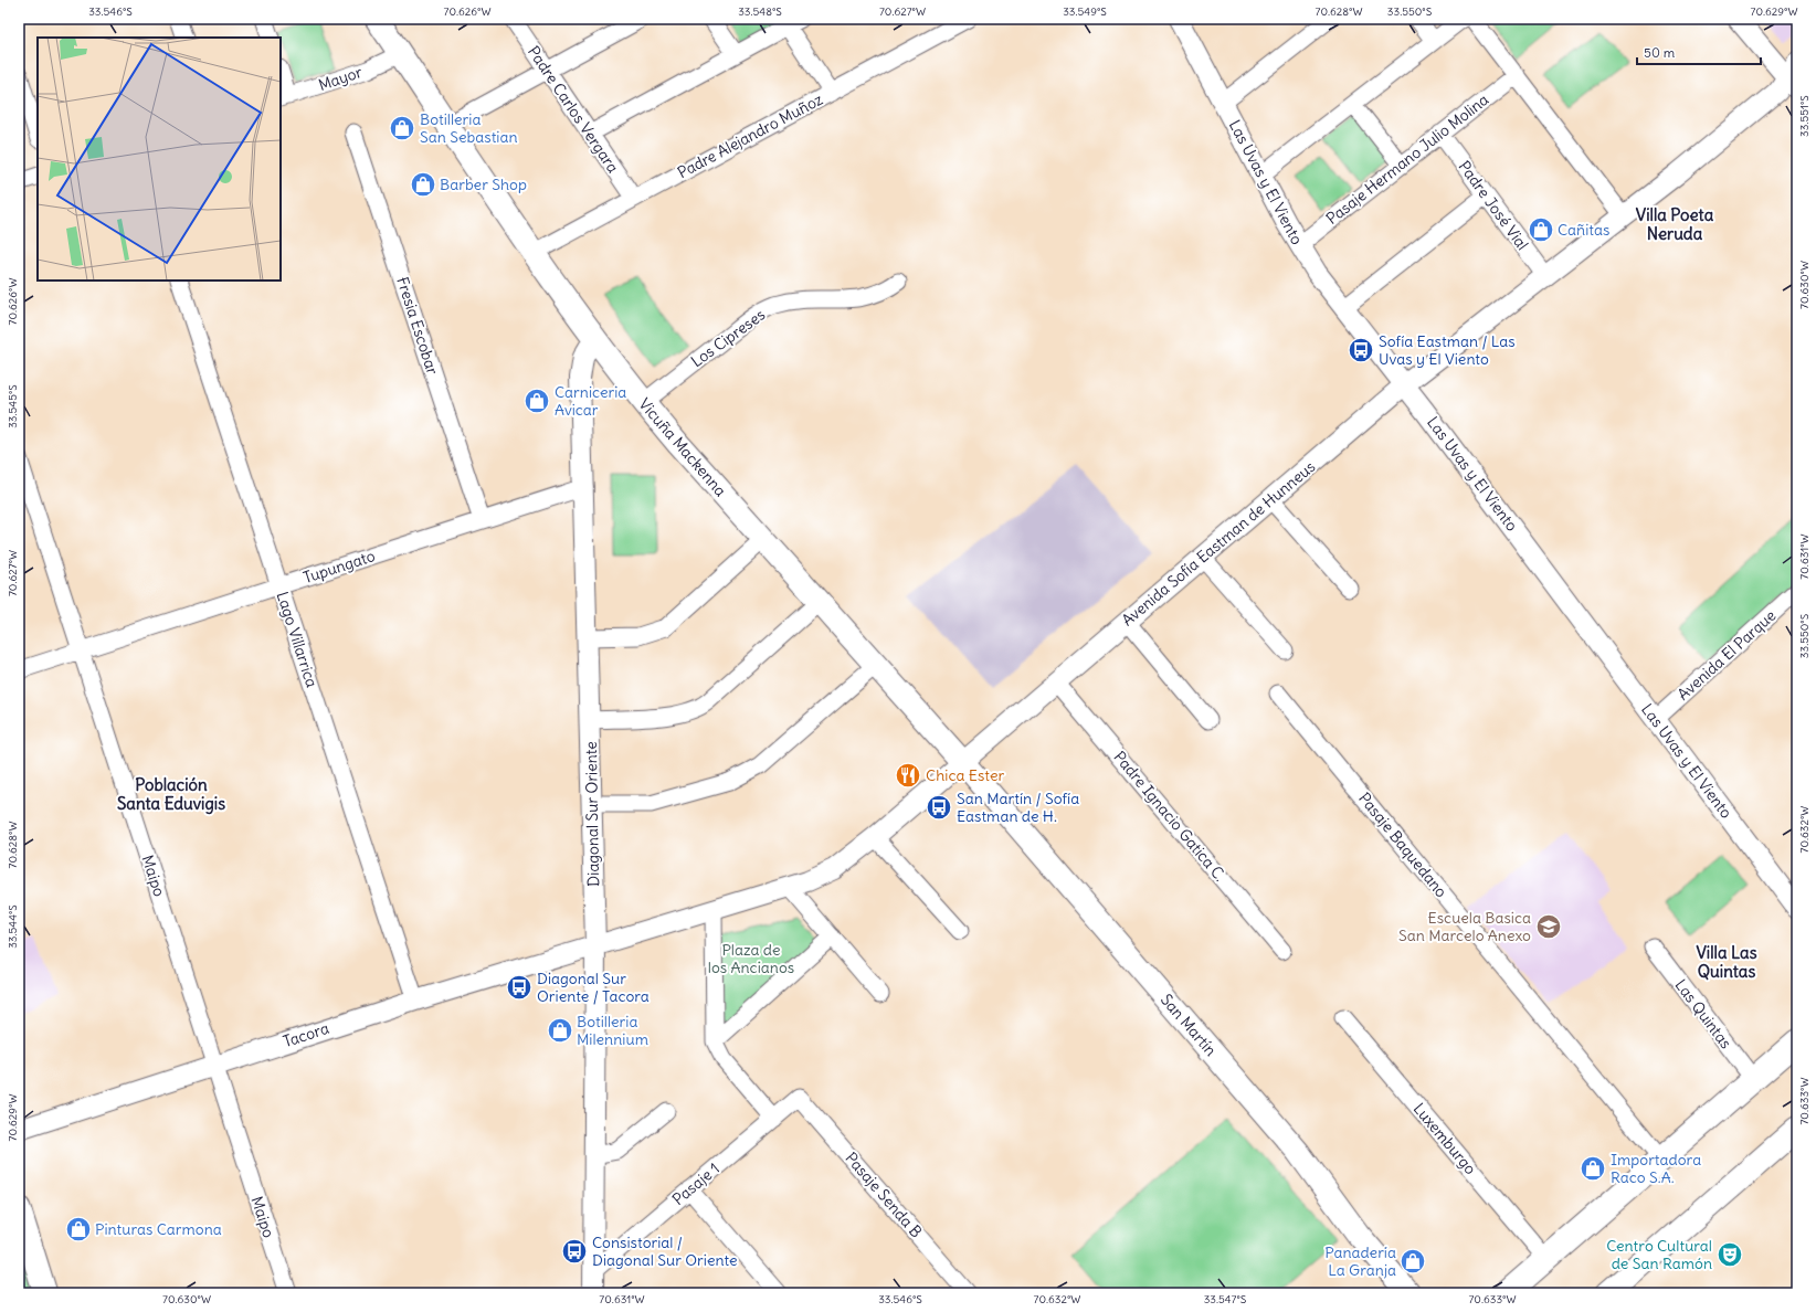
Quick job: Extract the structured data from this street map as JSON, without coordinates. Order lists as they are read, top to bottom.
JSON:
{
  "streets": {
    "main road": ["Vicuña Mackenna", "San Martín"],
    "street": [
      "Mayor",
      "Padre Carlos Vergara",
      "Padre Alejandro Muñoz",
      "Pasaje Hermano Julio Molina",
      "Las Uvas y El Viento",
      "Padre José Vial",
      "Fresia Escobar",
      "Los Cipreses",
      "Avenida Sofía Eastman de Hunneus",
      "Tupungato",
      "Lago Villarrica",
      "Avenida El Parque",
      "Diagonal Sur Oriente",
      "Padre Ignacio Gatica C.",
      "Pasaje Baquedano",
      "Maipo",
      "Las Quintas",
      "Tacora",
      "Luxemburgo",
      "Pasaje 1",
      "Pasaje Senda B"
    ]
  },
  "crossings": [
    ["Mayor", "Vicuña Mackenna"],
    ["Padre Carlos Vergara", "Padre Alejandro Muñoz"],
    ["Padre Alejandro Muñoz", "Vicuña Mackenna"],
    ["Pasaje Hermano Julio Molina", "Las Uvas y El Viento"],
    ["Pasaje Hermano Julio Molina", "Padre José Vial"],
    ["Las Uvas y El Viento", "Avenida Sofía Eastman de Hunneus"],
    ["Las Uvas y El Viento", "Avenida El Parque"],
    ["Padre José Vial", "Avenida Sofía Eastman de Hunneus"],
    ["Fresia Escobar", "Tupungato"],
    ["Los Cipreses", "Vicuña Mackenna"],
    ["Vicuña Mackenna", "Avenida Sofía Eastman de Hunneus"],
    ["Vicuña Mackenna", "Diagonal Sur Oriente"],
    ["Vicuña Mackenna", "San Martín"],
    ["Avenida Sofía Eastman de Hunneus", "Diagonal Sur Oriente"],
    ["Avenida Sofía Eastman de Hunneus", "Padre Ignacio Gatica C."],
    ["Avenida Sofía Eastman de Hunneus", "San Martín"],
    ["Avenida Sofía Eastman de Hunneus", "Tacora"],
    ["Tupungato", "Lago Villarrica"],
    ["Tupungato", "Diagonal Sur Oriente"],
    ["Tupungato", "Maipo"],
    ["Lago Villarrica", "Tacora"],
    ["Diagonal Sur Oriente", "Tacora"],
    ["Diagonal Sur Oriente", "Pasaje 1"],
    ["Maipo", "Tacora"],
    ["Pasaje 1", "Pasaje Senda B"]
  ],
  "districts": ["Villa Poeta Neruda", "Población Santa Eduvigis", "Villa Las Quintas"],
  "parks": ["Plaza de los Ancianos"],
  "places": {
    "shop": [
      "Botilleria San Sebastian",
      "Barber Shop",
      "Cañitas",
      "Carniceria Avicar",
      "Botilleria Milennium",
      "Importadora Raco S.A.",
      "Pinturas Carmona",
      "Panadería La Granja"
    ],
    "bus stop": [
      "Sofía Eastman / Las Uvas y El Viento",
      "San Martín / Sofía Eastman de H.",
      "Diagonal Sur Oriente / Tacora",
      "Consistorial / Diagonal Sur Oriente"
    ],
    "restaurant": ["Chica Ester"],
    "school or university": ["Escuela Basica San Marcelo Anexo"],
    "theatre": ["Centro Cultural de San Ramón"]
  },
  "scale_bar": "50 m",
  "coordinates": [
    "33.546°S",
    "70.626°W",
    "33.548°S",
    "70.627°W",
    "33.549°S",
    "70.628°W",
    "33.550°S",
    "70.629°W",
    "33.551°S",
    "70.630°W",
    "33.545°S",
    "70.631°W",
    "70.632°W",
    "33.544°S",
    "70.633°W",
    "33.547°S"
  ]
}
